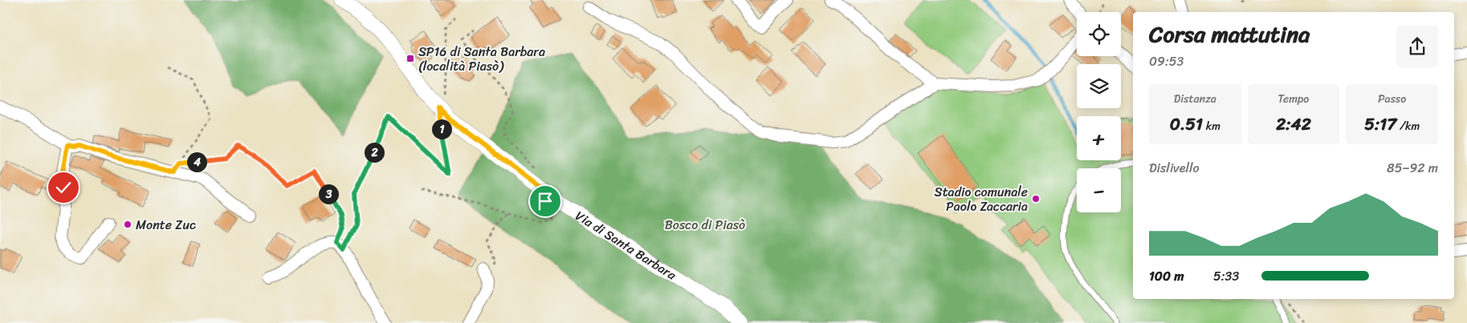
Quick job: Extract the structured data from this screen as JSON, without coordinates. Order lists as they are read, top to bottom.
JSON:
{
  "streets": {
    "street": ["Via di Santa Barbara"]
  },
  "parks": ["Bosco di Piasò"],
  "places": {
    "transit": ["SP16 di Santa Barbara (località Piasò)"],
    "other": ["Stadio comunale Paolo Zaccaria", "Monte Zuc"]
  },
  "page": {
    "map_buttons": ["+", "−"],
    "heading": ["Corsa mattutina", "09:53"],
    "stats": [
      ["Distanza", "0.51 km"],
      ["Tempo", "2:42"],
      ["Passo", "5:17 /km"]
    ],
    "pins": [
      "1",
      "2",
      "4",
      "3"
    ],
    "chart": ["Dislivello", "85–92 m"],
    "list": [
      {
        "name": "100 m",
        "note": "5:33"
      }
    ]
  }
}
